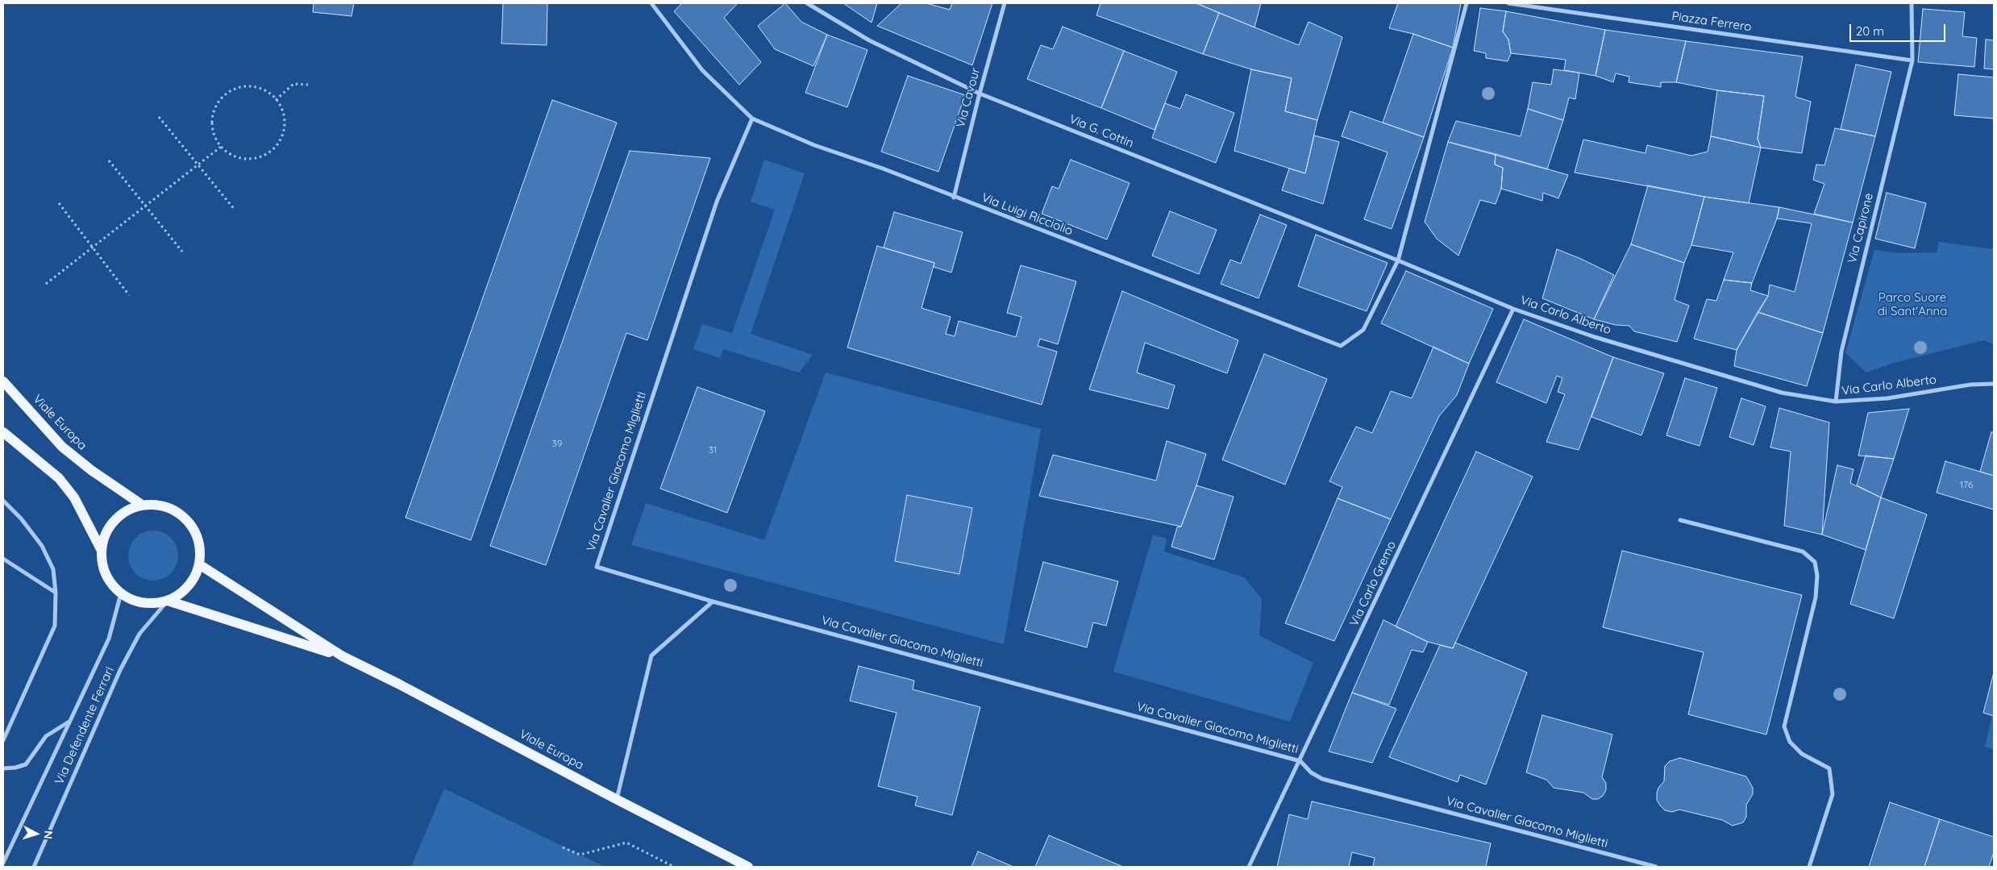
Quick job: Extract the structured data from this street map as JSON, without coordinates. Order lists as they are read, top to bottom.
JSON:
{
  "streets": {
    "main road": ["Viale Europa"],
    "street": [
      "Piazza Ferrero",
      "Via Cavour",
      "Via G. Cottin",
      "Via Luigi Ricciolio",
      "Via Capirone",
      "Via Carlo Alberto",
      "Via Cavalier Giacomo Miglietti",
      "Via Carlo Gremo",
      "Via Defendente Ferrari"
    ]
  },
  "crossings": [
    ["Piazza Ferrero", "Via Capirone"],
    ["Via Cavour", "Via G. Cottin"],
    ["Via Cavour", "Via Luigi Ricciolio"],
    ["Via G. Cottin", "Via Luigi Ricciolio"],
    ["Via G. Cottin", "Via Carlo Alberto"],
    ["Via Luigi Ricciolio", "Via Carlo Alberto"],
    ["Via Luigi Ricciolio", "Via Cavalier Giacomo Miglietti"],
    ["Via Capirone", "Via Carlo Alberto"],
    ["Via Carlo Alberto", "Via Carlo Gremo"],
    ["Viale Europa", "Via Defendente Ferrari"],
    ["Via Cavalier Giacomo Miglietti", "Via Carlo Gremo"]
  ],
  "parks": ["Parco Suore di Sant'Anna"],
  "house_numbers": ["39", "31", "176"],
  "scale_bar": "20 m",
  "north": "right"
}
